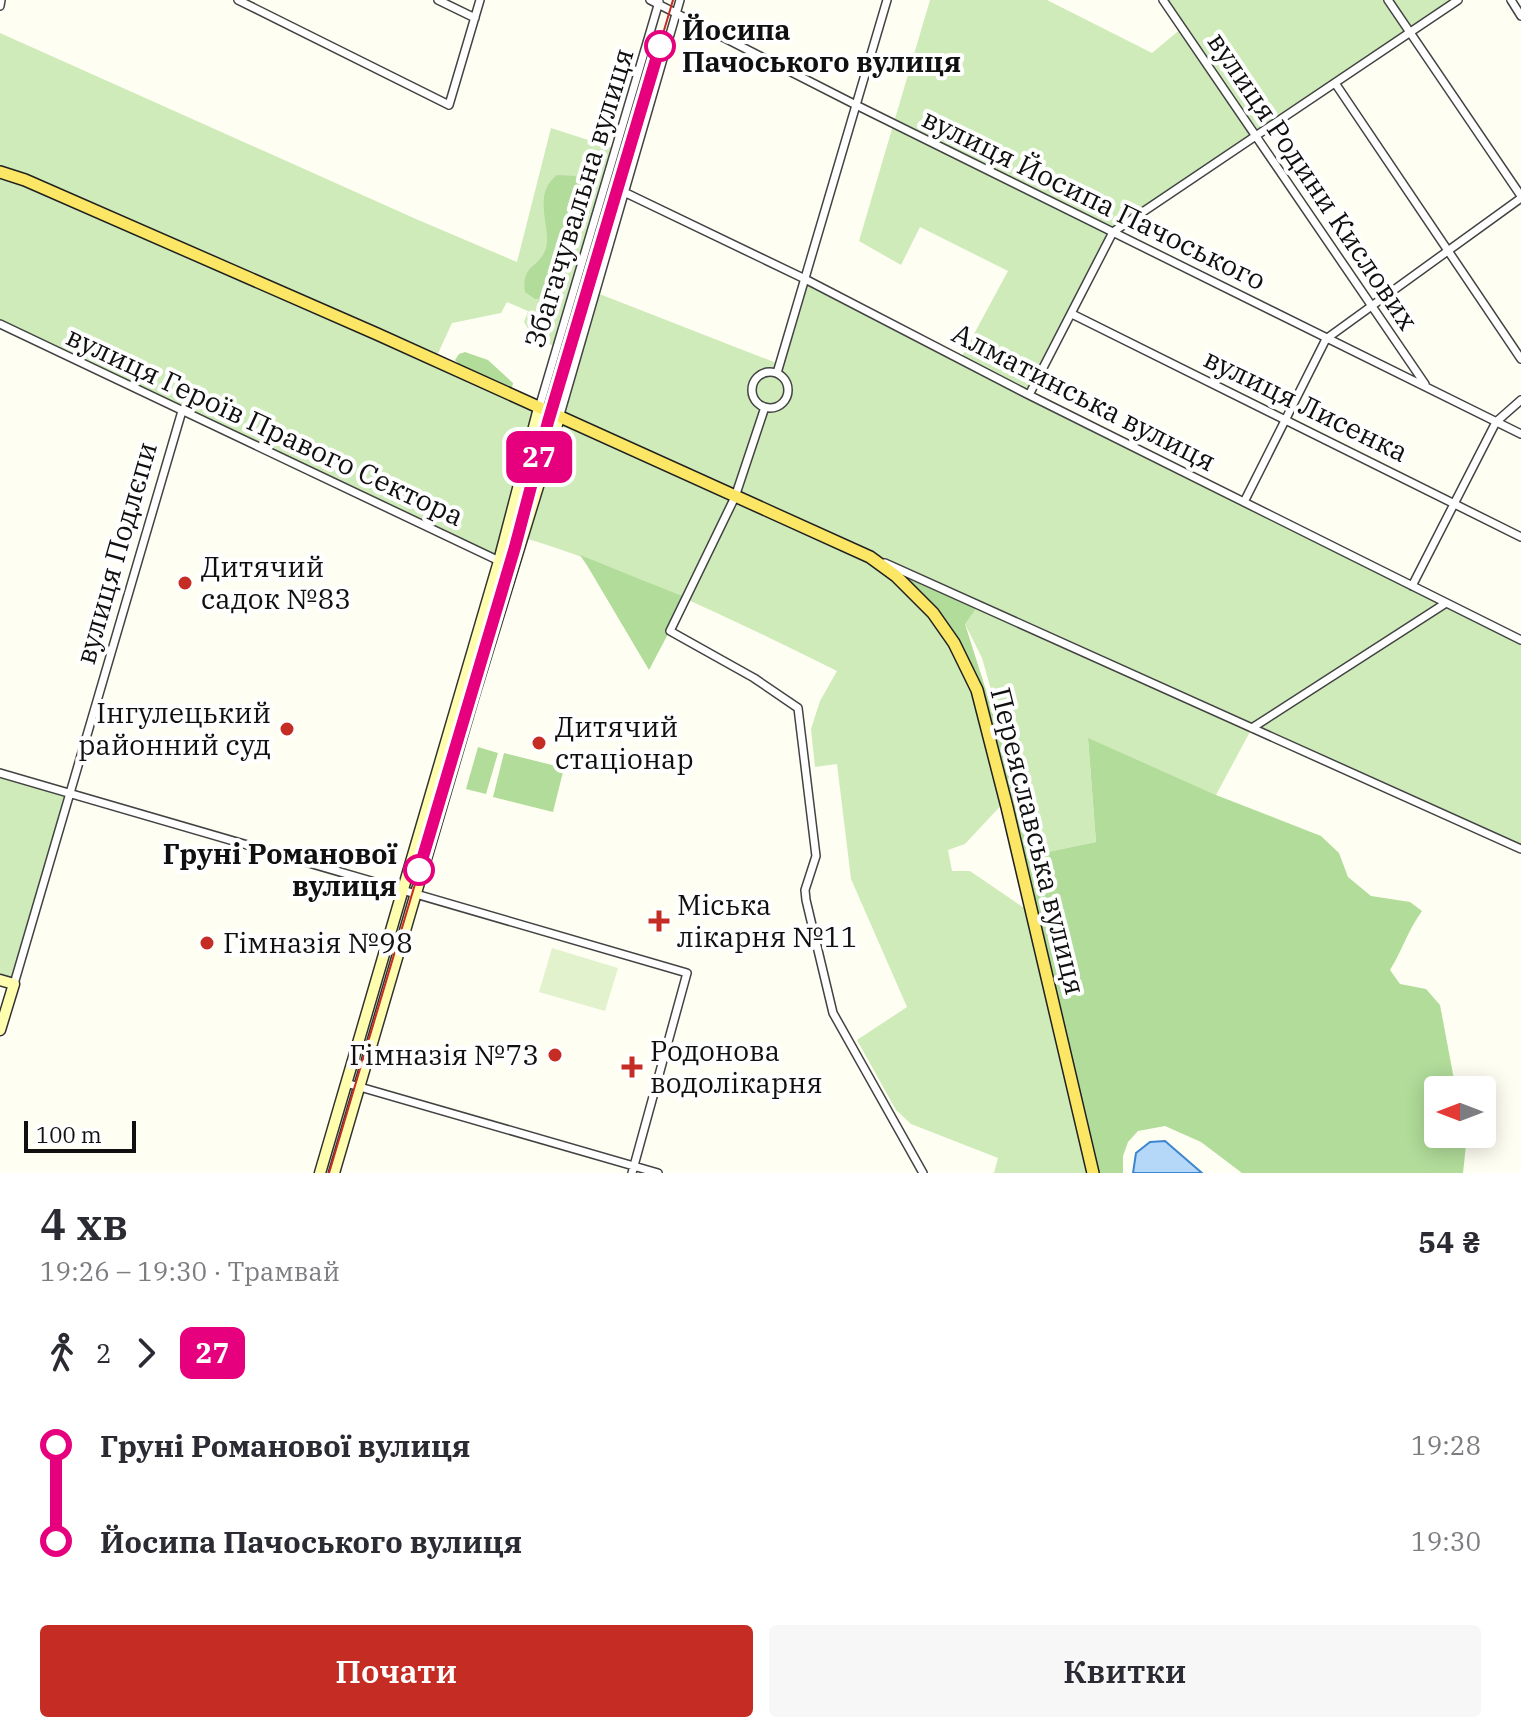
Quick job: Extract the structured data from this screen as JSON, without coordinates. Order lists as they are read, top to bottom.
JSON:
{
  "streets": {
    "main road": ["вулиця Подлєпи", "Переяславська вулиця"],
    "street": [
      "вулиця Родини Кислових",
      "Збагачувальна вулиця",
      "вулиця Йосипа Пачоського",
      "Алматинська вулиця",
      "вулиця Лисенка",
      "вулиця Героїв Правого Сектора"
    ]
  },
  "crossings": [
    ["вулиця Родини Кислових", "вулиця Йосипа Пачоського"],
    ["Збагачувальна вулиця", "вулиця Йосипа Пачоського"],
    ["Збагачувальна вулиця", "Алматинська вулиця"],
    ["Збагачувальна вулиця", "Переяславська вулиця"],
    ["вулиця Героїв Правого Сектора", "вулиця Подлєпи"]
  ],
  "places": {
    "other": [
      "Йосипа Пачоського вулиця",
      "Дитячий садок №83",
      "Інгулецький районний суд",
      "Дитячий стаціонар",
      "Груні Романової вулиця",
      "Гімназія №98",
      "Гімназія №73"
    ],
    "health": ["Міська лікарня №11", "Родонова водолікарня"]
  },
  "lines": ["tram line 27"],
  "scale_bar": "100 m",
  "north": "left",
  "page": {
    "on_map": "27",
    "scale": "100 m",
    "heading": ["4 хв", "19:26 – 19:30 · Трамвай", "54 ₴"],
    "legs": ["2", "27"],
    "list": [
      {
        "name": "Груні Романової вулиця",
        "value": "19:28"
      },
      {
        "name": "Йосипа Пачоського вулиця",
        "value": "19:30"
      }
    ],
    "buttons": ["Почати", "Квитки"]
  }
}
